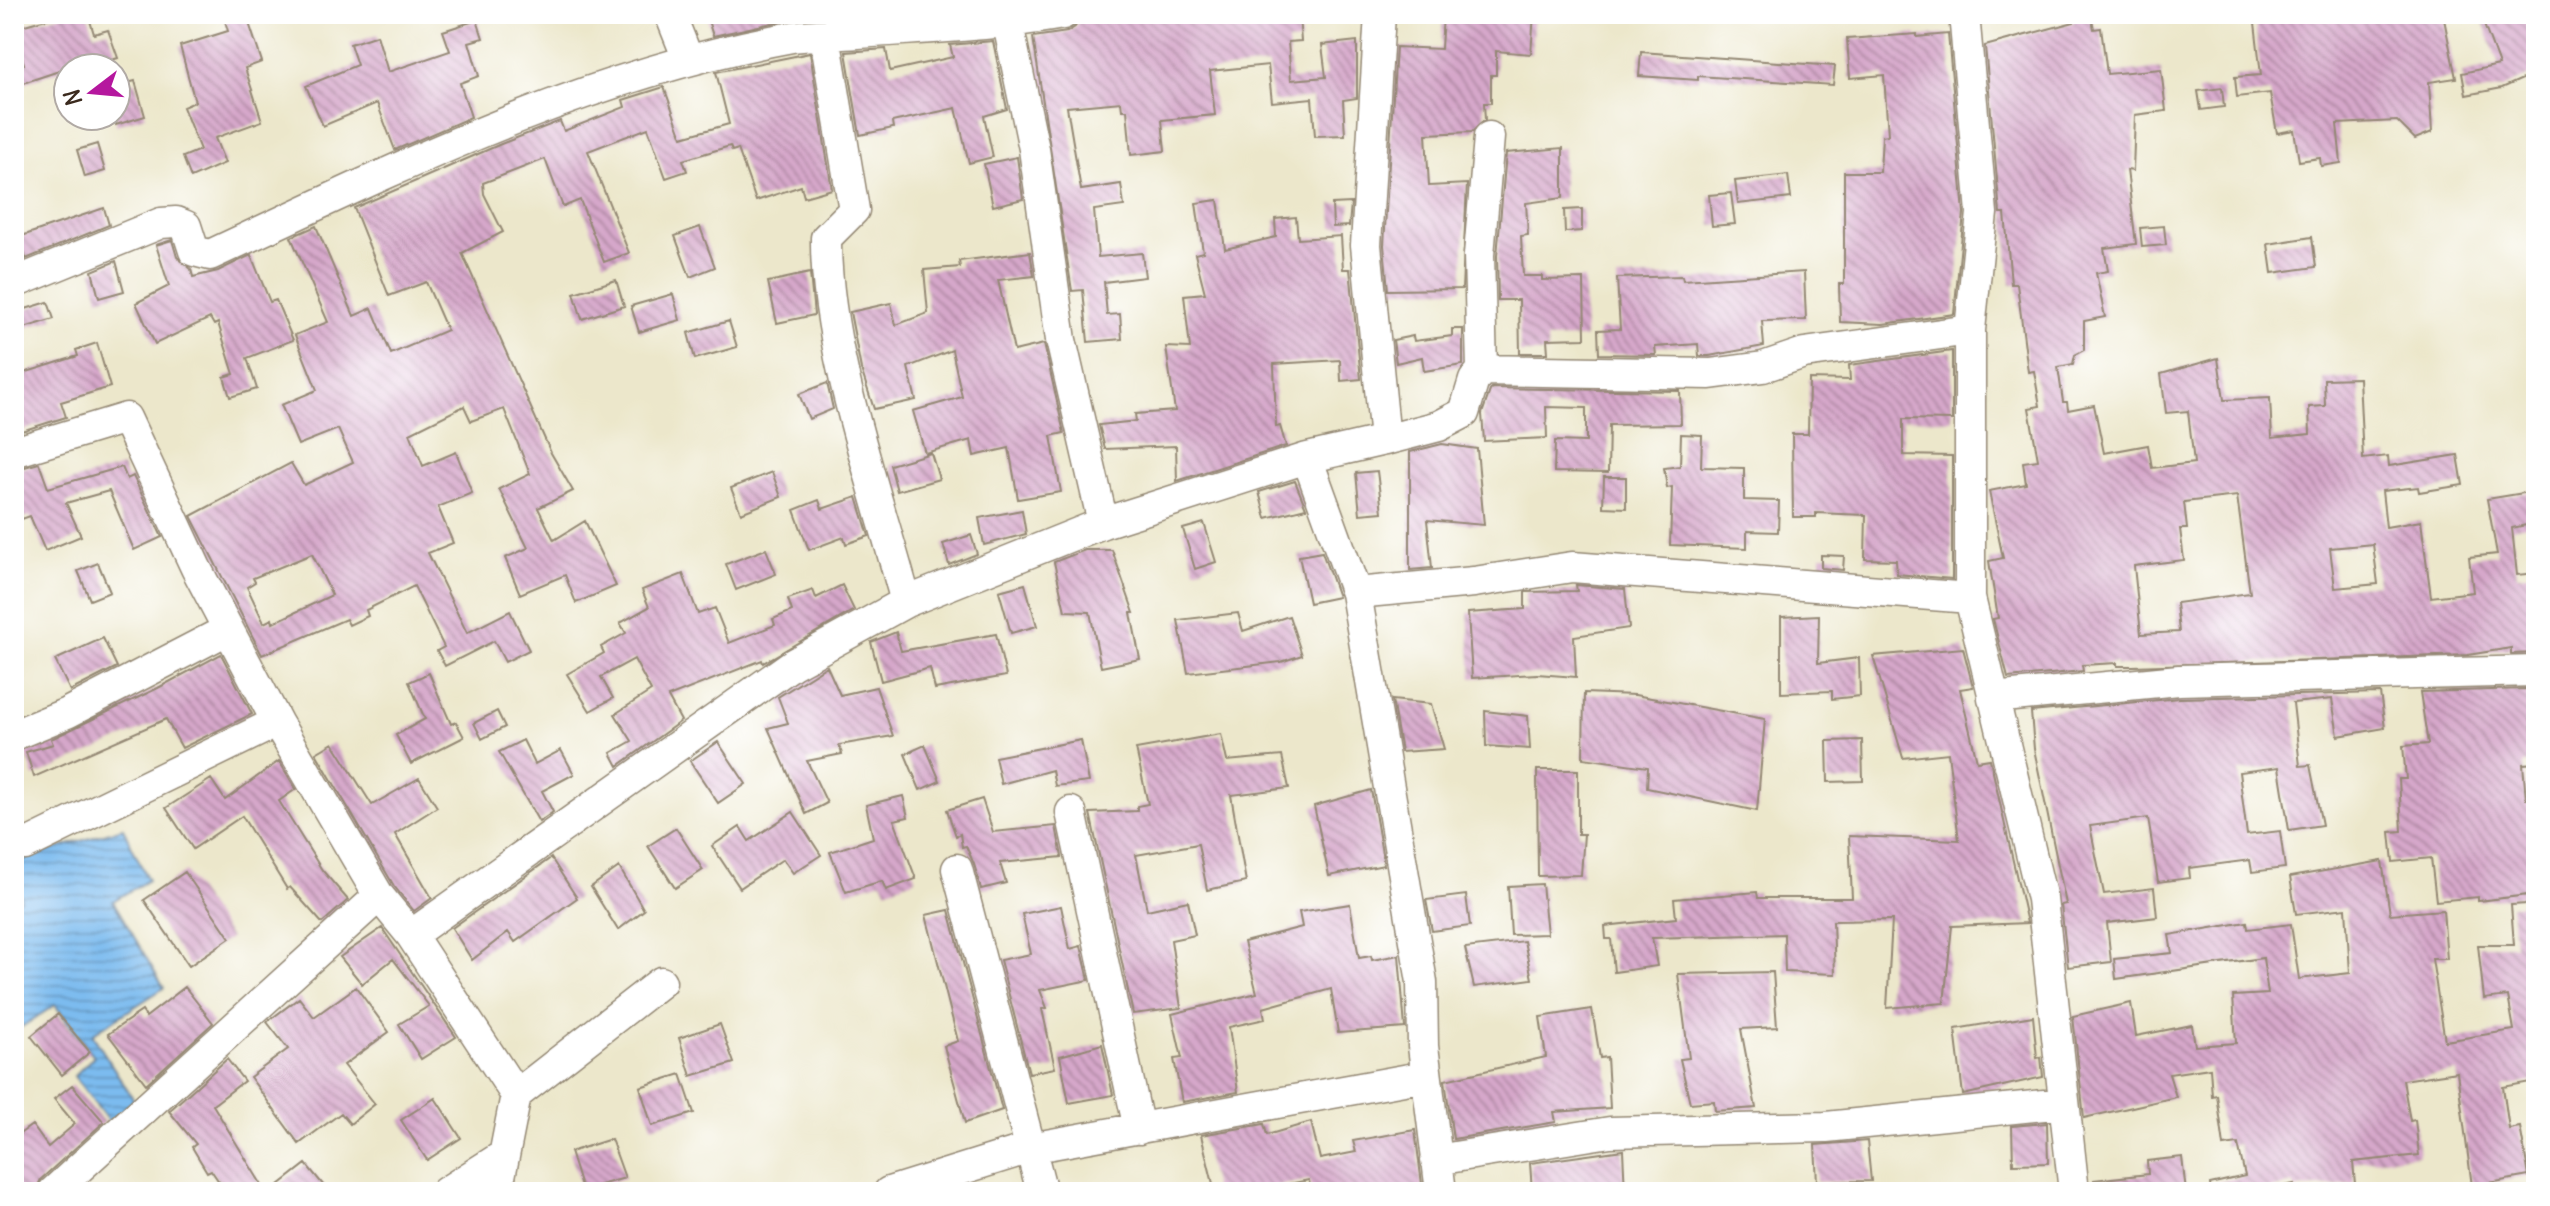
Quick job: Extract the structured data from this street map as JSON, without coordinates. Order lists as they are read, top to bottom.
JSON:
{
  "north": "left"
}
